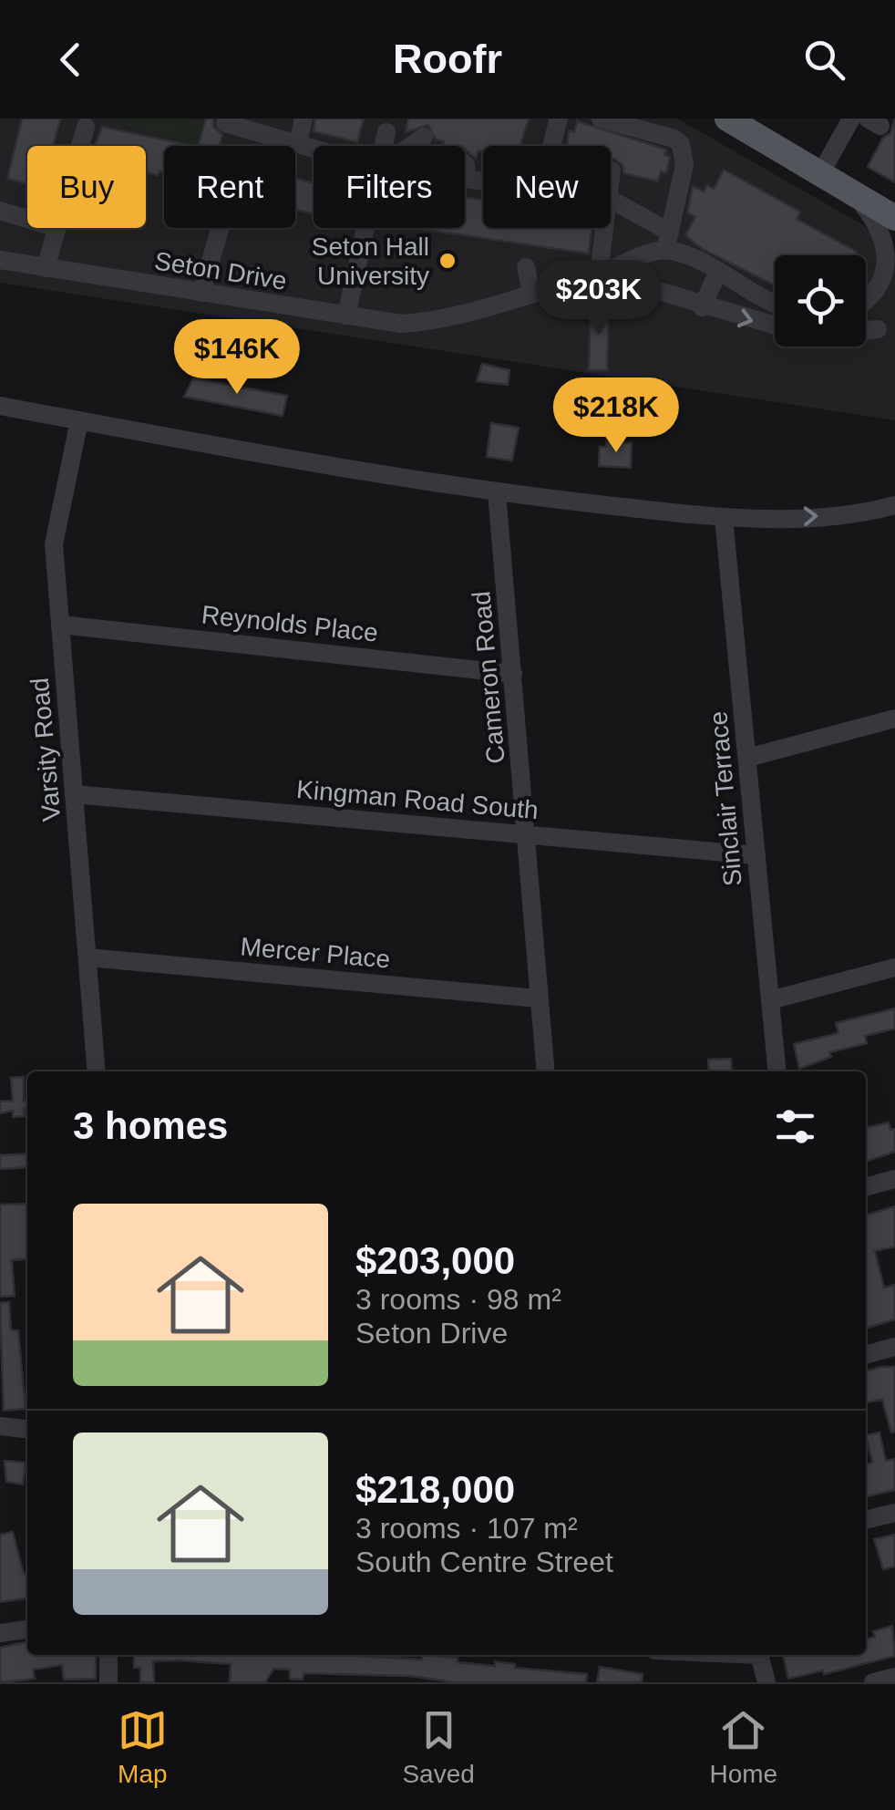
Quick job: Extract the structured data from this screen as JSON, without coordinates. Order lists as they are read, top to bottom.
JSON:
{
  "streets": {
    "street": [
      "Seton Drive",
      "Reynolds Place",
      "Cameron Road",
      "Varsity Road",
      "Sinclair Terrace",
      "Kingman Road South",
      "Mercer Place"
    ]
  },
  "crossings": [
    ["Reynolds Place", "Cameron Road"],
    ["Reynolds Place", "Varsity Road"],
    ["Cameron Road", "Kingman Road South"],
    ["Cameron Road", "Mercer Place"],
    ["Varsity Road", "Kingman Road South"],
    ["Varsity Road", "Mercer Place"],
    ["Sinclair Terrace", "Kingman Road South"]
  ],
  "places": ["Seton Hall University"],
  "page": {
    "header": "Roofr",
    "chip": [
      "Buy",
      "Rent",
      "Filters",
      "New"
    ],
    "price": ["$203K", "$146K", "$218K"],
    "heading": "3 homes",
    "list": [
      {
        "name": "$203,000",
        "note": "3 rooms · 98 m² · Seton Drive"
      },
      {
        "name": "$218,000",
        "note": "3 rooms · 107 m² · South Centre Street"
      }
    ],
    "tabs": ["Map", "Saved", "Home"]
  }
}
